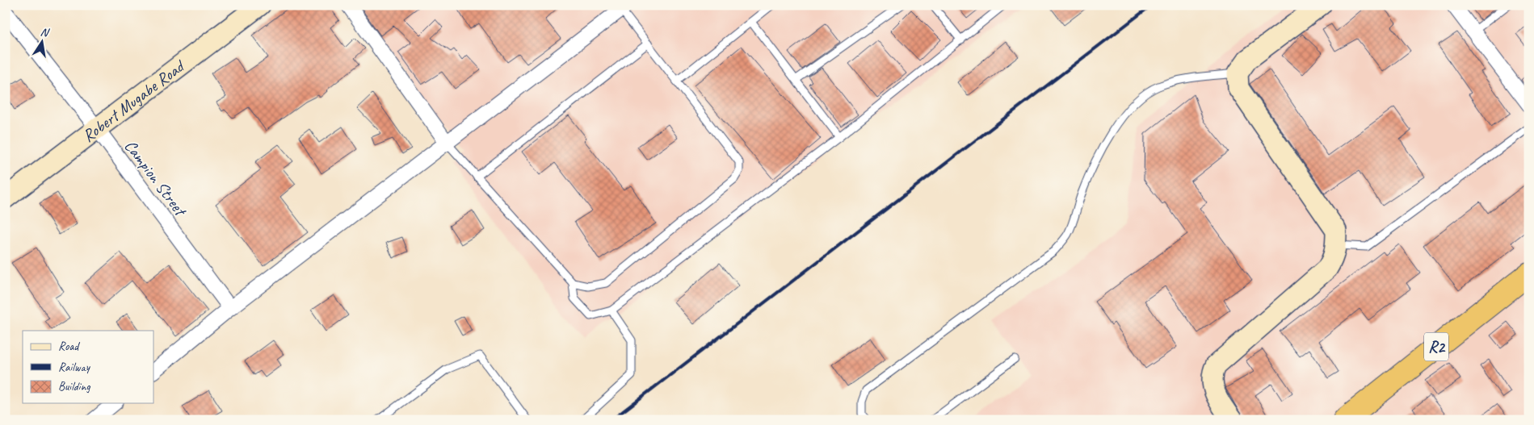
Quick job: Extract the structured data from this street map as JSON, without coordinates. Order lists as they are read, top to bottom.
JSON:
{
  "streets": {
    "highway": ["R2"],
    "main road": ["Robert Mugabe Road"],
    "street": ["Campion Street"]
  },
  "crossings": [
    ["Robert Mugabe Road", "Campion Street"]
  ],
  "legend": ["Road", "Railway", "Building"],
  "north": "top"
}
